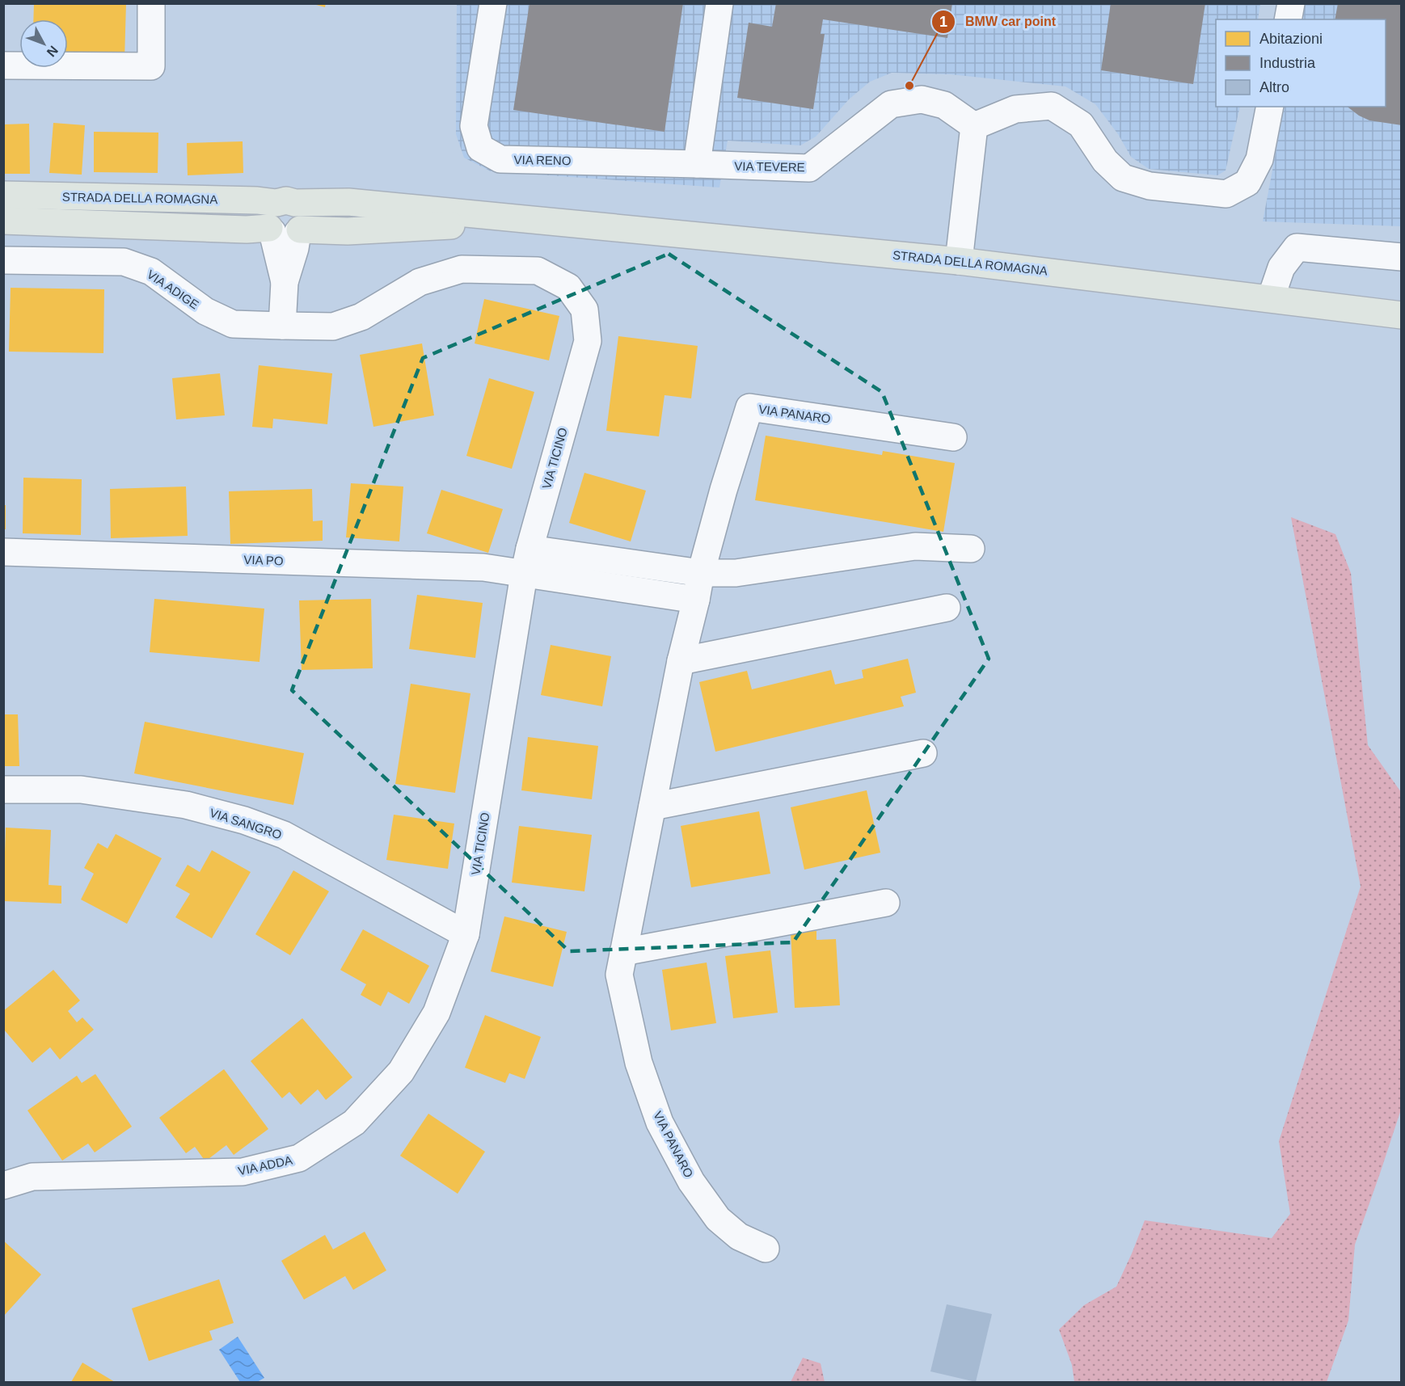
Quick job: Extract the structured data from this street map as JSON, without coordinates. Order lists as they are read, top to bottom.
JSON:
{
  "streets": {
    "main road": ["STRADA DELLA ROMAGNA"],
    "street": [
      "VIA RENO",
      "VIA TEVERE",
      "VIA ADIGE",
      "VIA PANARO",
      "VIA TICINO",
      "VIA PO",
      "VIA SANGRO",
      "VIA ADDA"
    ]
  },
  "crossings": [
    ["VIA RENO", "VIA TEVERE"],
    ["VIA ADIGE", "VIA TICINO"],
    ["VIA TICINO", "VIA PO"],
    ["VIA TICINO", "VIA SANGRO"],
    ["VIA TICINO", "VIA ADDA"],
    ["VIA SANGRO", "VIA ADDA"]
  ],
  "places": ["BMW car point"],
  "legend": ["Abitazioni", "Industria", "Altro"],
  "north": "bottom right"
}
